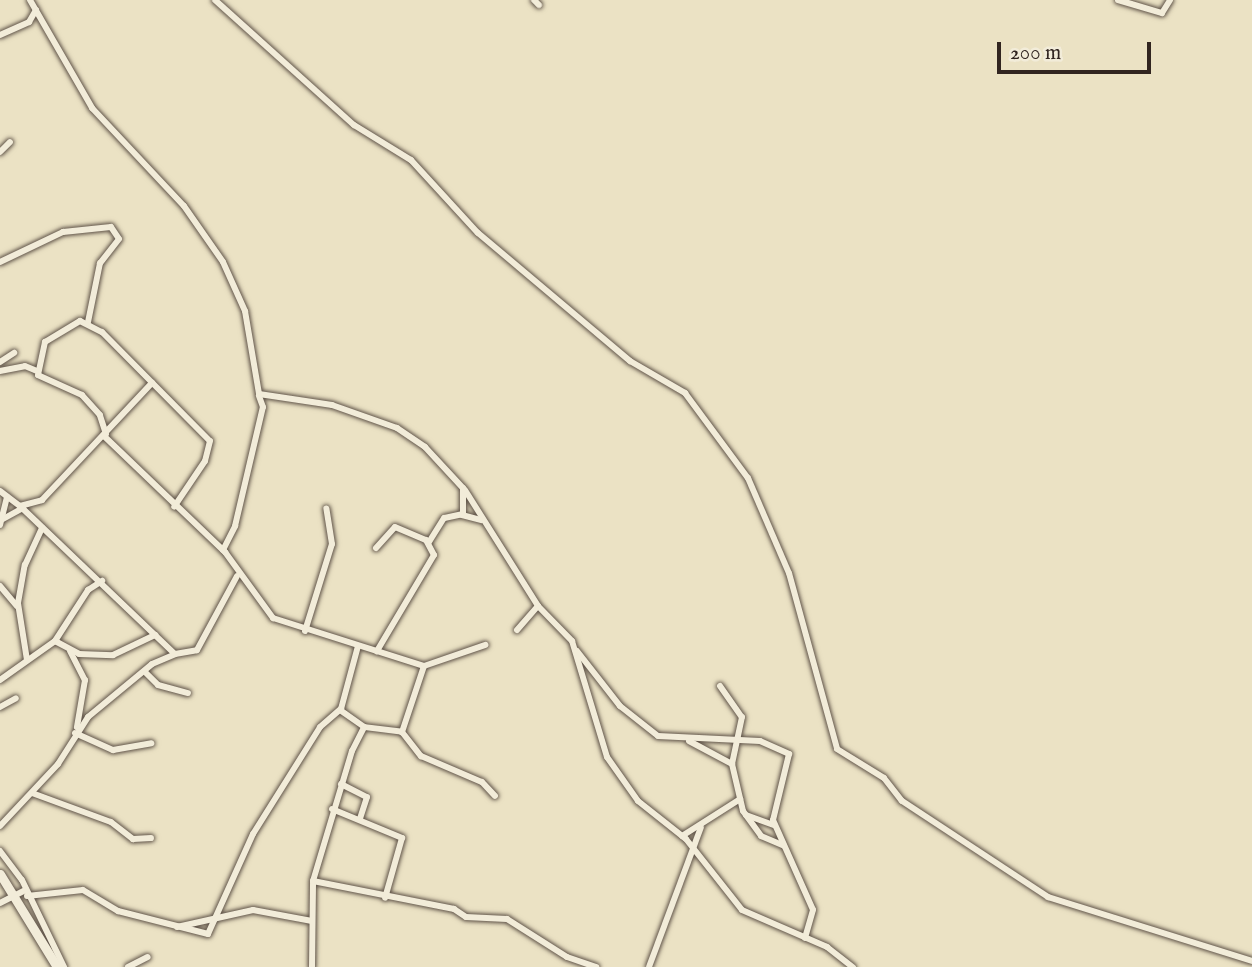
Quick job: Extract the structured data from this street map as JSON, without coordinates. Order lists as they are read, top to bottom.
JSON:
{
  "scale_bar": "200 m"
}
